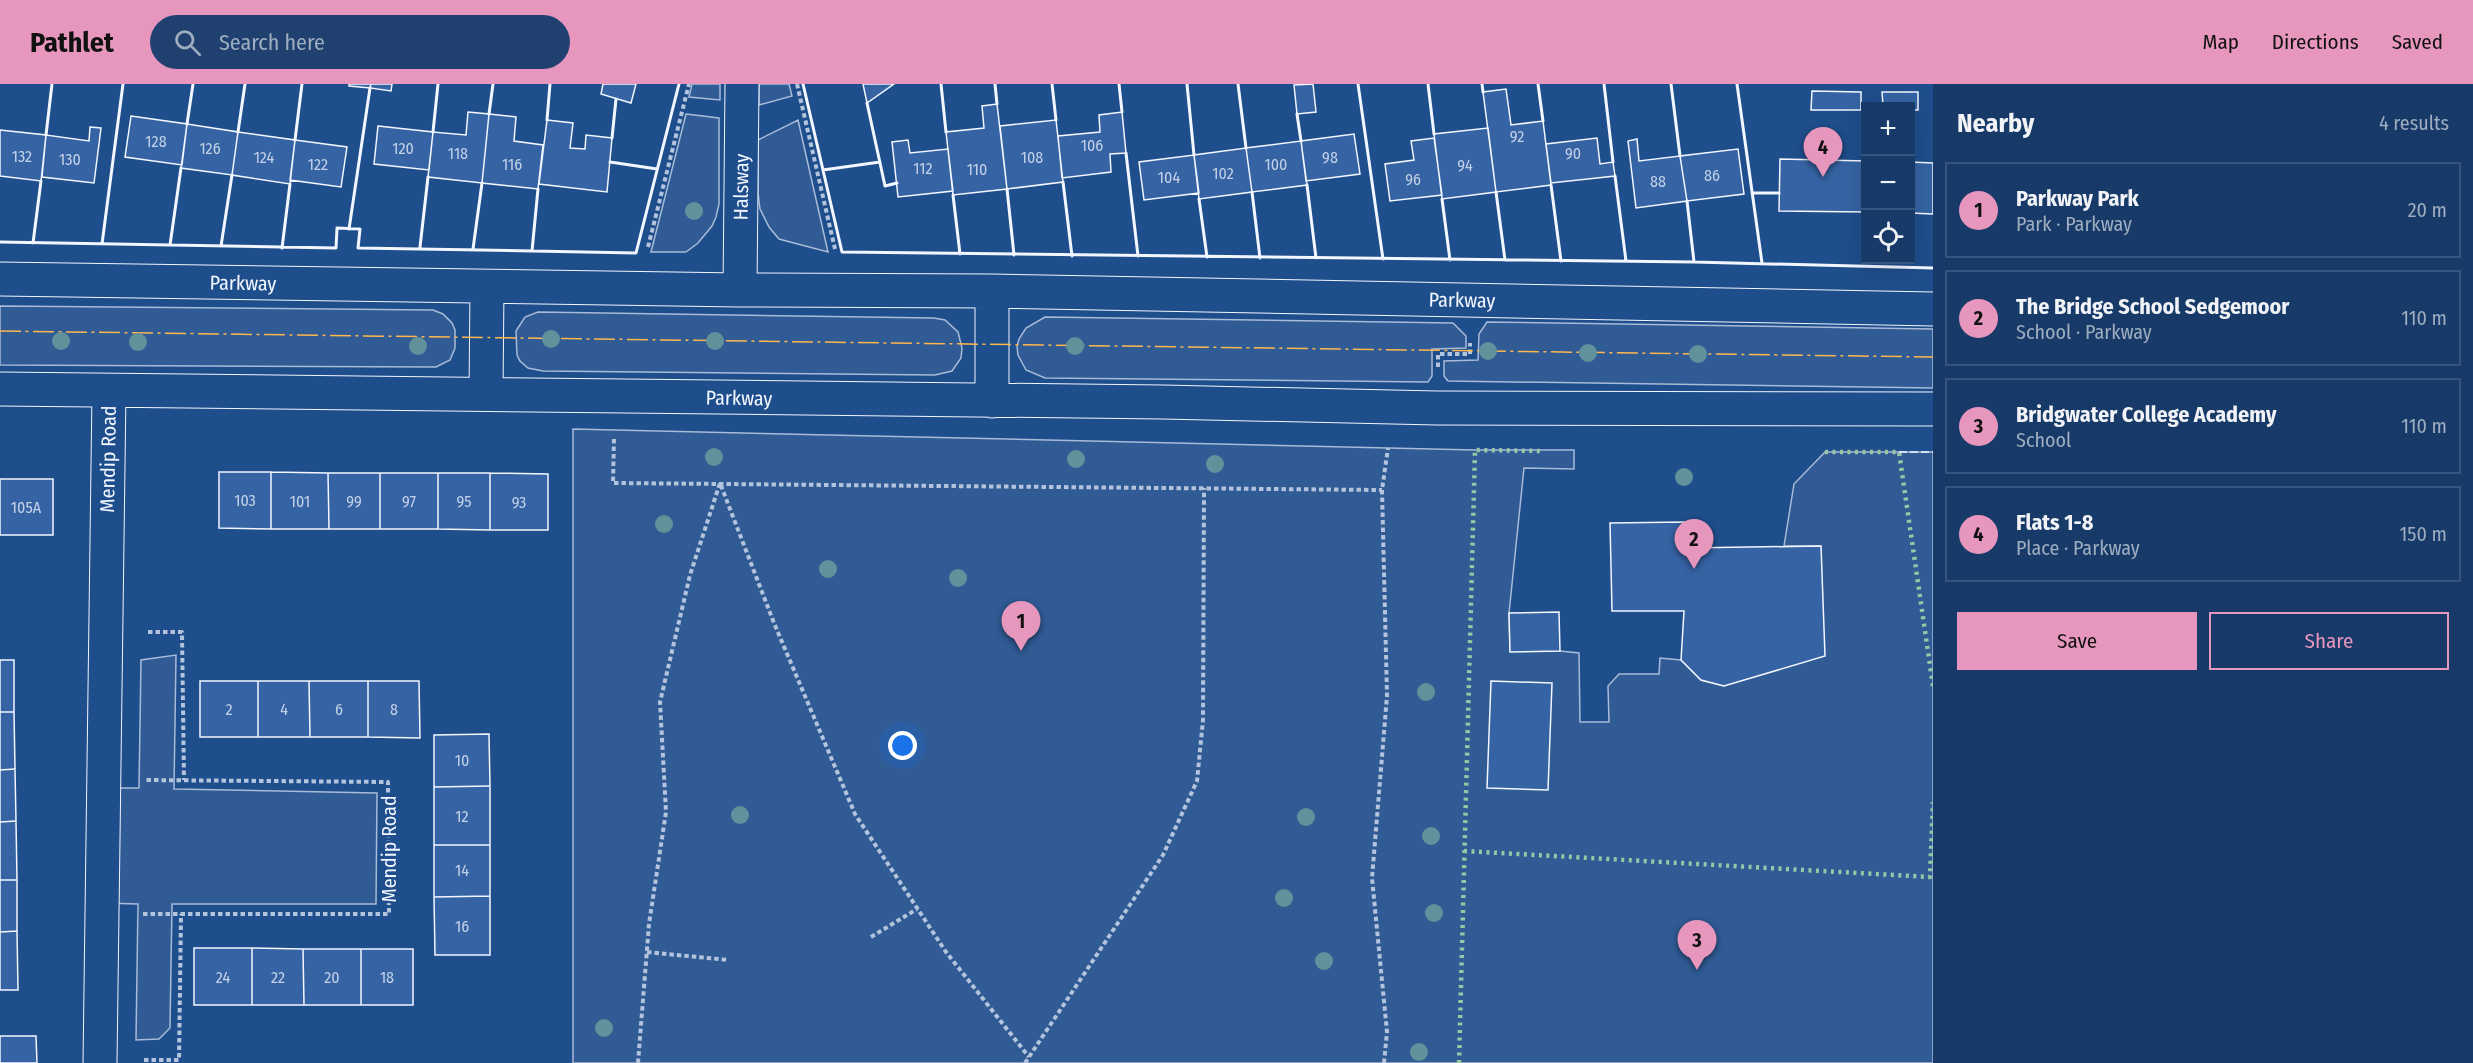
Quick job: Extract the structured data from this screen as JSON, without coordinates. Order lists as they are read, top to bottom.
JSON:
{
  "streets": {
    "street": ["Halsway", "Parkway", "Mendip Road"]
  },
  "crossings": [
    ["Halsway", "Parkway"],
    ["Parkway", "Mendip Road"]
  ],
  "house_numbers": [
    "92",
    "128",
    "106",
    "126",
    "120",
    "118",
    "90",
    "132",
    "124",
    "108",
    "98",
    "130",
    "122",
    "116",
    "100",
    "94",
    "112",
    "110",
    "102",
    "86",
    "104",
    "96",
    "88",
    "103",
    "101",
    "99",
    "97",
    "95",
    "93",
    "105A",
    "2",
    "4",
    "6",
    "8",
    "10",
    "12",
    "14",
    "16",
    "24",
    "22",
    "20",
    "18"
  ],
  "page": {
    "header": "Pathlet",
    "search": "Search here",
    "nav": ["Map", "Directions", "Saved"],
    "heading": ["Nearby", "4 results"],
    "map_buttons": ["+", "−"],
    "pins": [
      "4",
      "2",
      "1",
      "3"
    ],
    "list": [
      {
        "mark": "1",
        "name": "Parkway Park",
        "note": "Park · Parkway",
        "value": "20 m"
      },
      {
        "mark": "2",
        "name": "The Bridge School Sedgemoor",
        "note": "School · Parkway",
        "value": "110 m"
      },
      {
        "mark": "3",
        "name": "Bridgwater College Academy",
        "note": "School",
        "value": "110 m"
      },
      {
        "mark": "4",
        "name": "Flats 1-8",
        "note": "Place · Parkway",
        "value": "150 m"
      }
    ],
    "buttons": ["Save", "Share"]
  }
}
